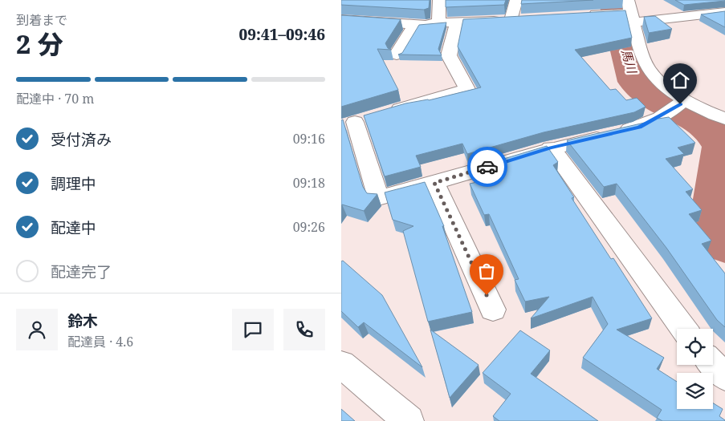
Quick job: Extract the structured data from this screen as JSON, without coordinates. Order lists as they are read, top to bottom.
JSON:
{
  "water": ["馬川"],
  "page": {
    "heading": ["2 分", "到着まで", "09:41–09:46"],
    "panel": ["鈴木", "配達員 · 4.6"],
    "bar": "配達中 · 70 m",
    "list": [
      ["受付済み", "09:16"],
      ["調理中", "09:18"],
      ["配達中", "09:26"],
      "配達完了"
    ]
  }
}
